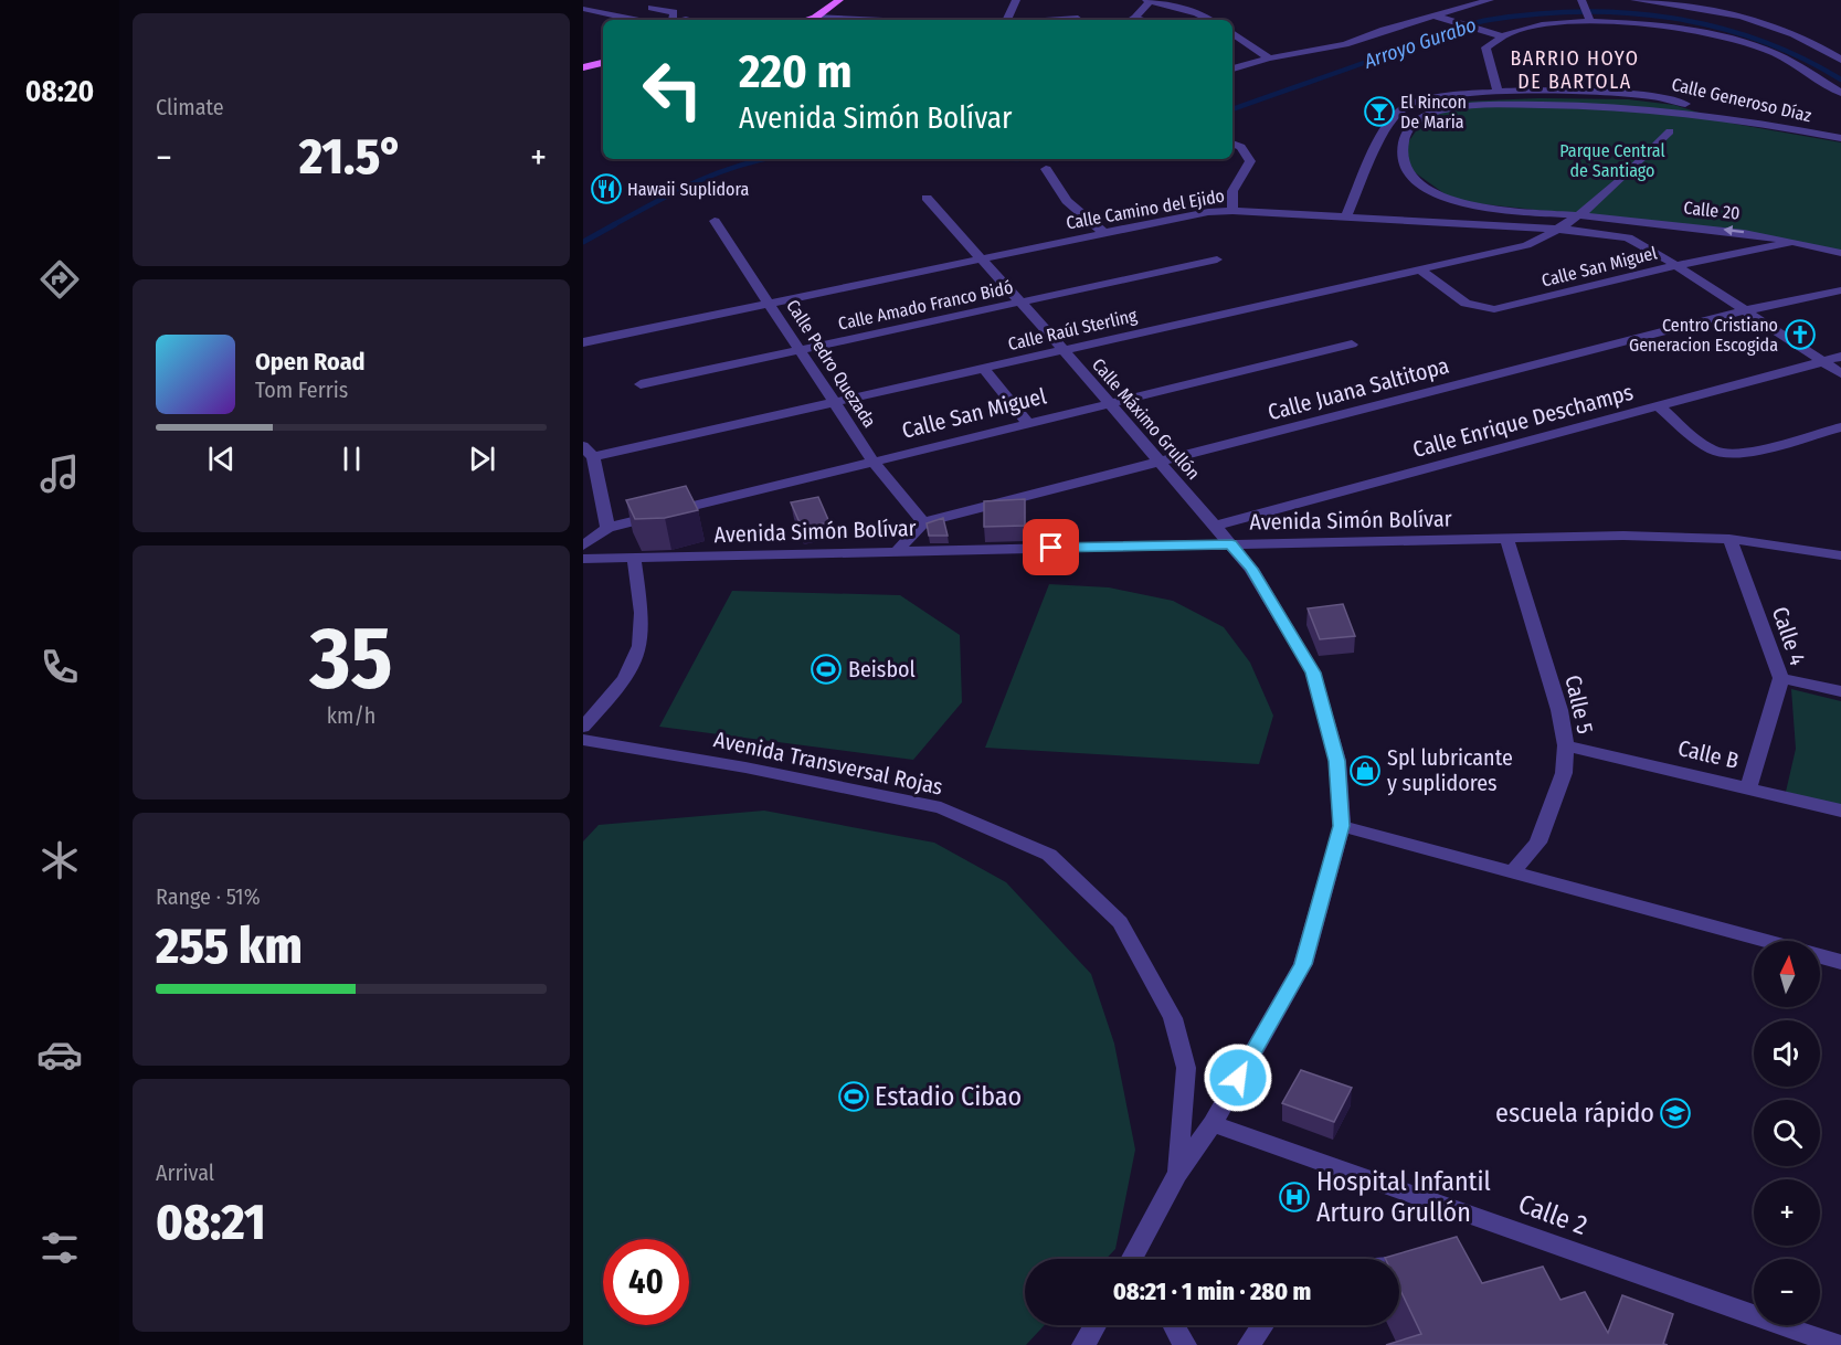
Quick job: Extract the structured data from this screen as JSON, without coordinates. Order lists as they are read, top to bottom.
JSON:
{
  "streets": {
    "street": [
      "Calle Generoso Díaz",
      "Calle Camino del Ejido",
      "Calle 20",
      "Calle San Miguel",
      "Calle Amado Franco Bidó",
      "Calle Raúl Sterling",
      "Calle Pedro Quezada",
      "Calle Juana Saltitopa",
      "Calle Máximo Grullón",
      "Calle Enrique Deschamps",
      "Avenida Simón Bolívar",
      "Calle 4",
      "Calle 5",
      "Calle B",
      "Avenida Transversal Rojas",
      "Calle 2"
    ]
  },
  "crossings": [
    ["Calle Generoso Díaz", "Calle Camino del Ejido"],
    ["Calle Generoso Díaz", "Calle 20"],
    ["Calle Camino del Ejido", "Calle San Miguel"],
    ["Calle Camino del Ejido", "Calle Raúl Sterling"],
    ["Calle Camino del Ejido", "Calle Pedro Quezada"],
    ["Calle Camino del Ejido", "Calle Juana Saltitopa"],
    ["Calle Camino del Ejido", "Calle Máximo Grullón"],
    ["Calle Camino del Ejido", "Calle Enrique Deschamps"],
    ["Calle 20", "Calle San Miguel"],
    ["Calle 20", "Calle Raúl Sterling"],
    ["Calle San Miguel", "Calle Raúl Sterling"],
    ["Calle San Miguel", "Calle Pedro Quezada"],
    ["Calle San Miguel", "Calle Máximo Grullón"],
    ["Calle Amado Franco Bidó", "Calle Pedro Quezada"],
    ["Calle Amado Franco Bidó", "Calle Máximo Grullón"],
    ["Calle Raúl Sterling", "Calle Pedro Quezada"],
    ["Calle Raúl Sterling", "Calle Máximo Grullón"],
    ["Calle Pedro Quezada", "Calle Juana Saltitopa"],
    ["Calle Juana Saltitopa", "Calle Máximo Grullón"],
    ["Calle Máximo Grullón", "Calle Enrique Deschamps"],
    ["Calle Máximo Grullón", "Avenida Simón Bolívar"],
    ["Calle Máximo Grullón", "Avenida Transversal Rojas"],
    ["Calle Máximo Grullón", "Calle 2"],
    ["Avenida Simón Bolívar", "Calle 4"],
    ["Avenida Simón Bolívar", "Calle 5"],
    ["Calle 4", "Calle B"],
    ["Calle 5", "Calle B"]
  ],
  "districts": ["BARRIO HOYO DE BARTOLA"],
  "water": ["Arroyo Gurabo"],
  "parks": ["Parque Central de Santiago"],
  "places": {
    "bar": ["El Rincon De Maria"],
    "restaurant": ["Hawaii Suplidora"],
    "church": ["Centro Cristiano Generacion Escogida"],
    "sports": ["Beisbol", "Estadio Cibao"],
    "shop": ["Spl lubricante y suplidores"],
    "school or university": ["escuela rápido"],
    "hospital": ["Hospital Infantil Arturo Grullón"]
  },
  "north": "top",
  "page": {
    "tabs": "08:20",
    "tile": [
      "Climate",
      ["35", "km/h"],
      ["Range · 51%", "255 km"],
      ["Arrival", "08:21"]
    ],
    "turn": ["220 m", "Avenida Simón Bolívar"],
    "heat": ["−", "21.5°", "+"],
    "song": ["Open Road", "Tom Ferris"],
    "map_buttons": ["+", "−"],
    "limit": "40",
    "trip": "08:21 · 1 min · 280 m"
  }
}
